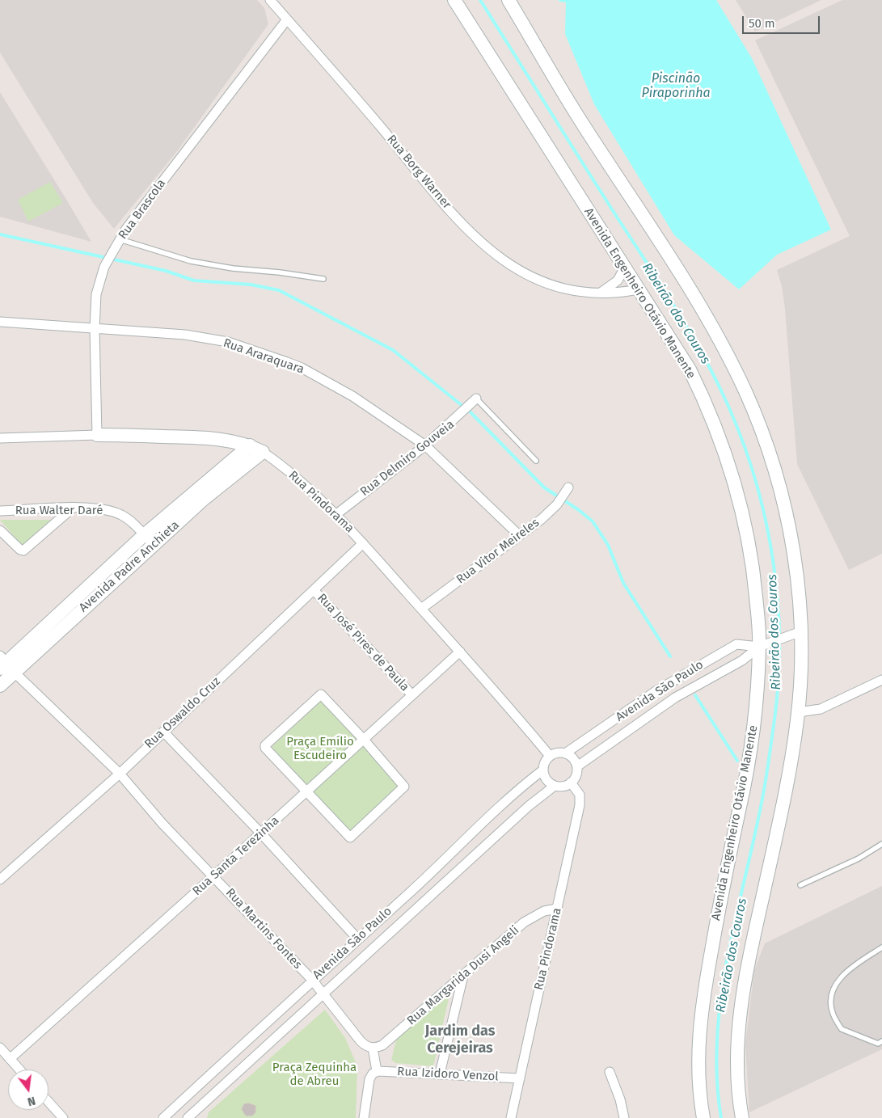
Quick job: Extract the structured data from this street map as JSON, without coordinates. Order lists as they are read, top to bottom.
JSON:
{
  "streets": {
    "main road": ["Avenida Engenheiro Otávio Manente", "Rua Pindorama", "Avenida Padre Anchieta"],
    "street": [
      "Rua Borg Warner",
      "Rua Brascola",
      "Rua Araraquara",
      "Rua Delmiro Gouveia",
      "Rua Walter Daré",
      "Rua Vitor Meireles",
      "Rua José Pires de Paula",
      "Avenida São Paulo",
      "Rua Oswaldo Cruz",
      "Rua Santa Terezinha",
      "Rua Martins Fontes",
      "Rua Margarida Dusi Angeli",
      "Rua Izidoro Venzol"
    ]
  },
  "crossings": [
    ["Rua Borg Warner", "Rua Brascola"],
    ["Rua Borg Warner", "Avenida Engenheiro Otávio Manente"],
    ["Rua Brascola", "Rua Araraquara"],
    ["Rua Brascola", "Rua Pindorama"],
    ["Avenida Engenheiro Otávio Manente", "Avenida São Paulo"],
    ["Rua Araraquara", "Rua Delmiro Gouveia"],
    ["Rua Araraquara", "Rua Vitor Meireles"],
    ["Rua Delmiro Gouveia", "Rua Pindorama"],
    ["Rua Pindorama", "Rua Vitor Meireles"],
    ["Rua Pindorama", "Avenida Padre Anchieta"],
    ["Rua Pindorama", "Avenida São Paulo"],
    ["Rua Pindorama", "Rua Oswaldo Cruz"],
    ["Rua Pindorama", "Rua Santa Terezinha"],
    ["Rua Pindorama", "Rua Margarida Dusi Angeli"],
    ["Rua Pindorama", "Rua Izidoro Venzol"],
    ["Rua Walter Daré", "Avenida Padre Anchieta"],
    ["Avenida Padre Anchieta", "Rua Martins Fontes"],
    ["Rua José Pires de Paula", "Rua Oswaldo Cruz"],
    ["Rua José Pires de Paula", "Rua Santa Terezinha"],
    ["Avenida São Paulo", "Rua Martins Fontes"],
    ["Rua Oswaldo Cruz", "Rua Martins Fontes"],
    ["Rua Santa Terezinha", "Rua Martins Fontes"],
    ["Rua Martins Fontes", "Rua Margarida Dusi Angeli"]
  ],
  "districts": ["Jardim das Cerejeiras"],
  "water": ["Piscinão Piraporinha", "Ribeirão dos Couros"],
  "parks": ["Praça Emílio Escudeiro", "Praça Zequinha de Abreu"],
  "scale_bar": "50 m",
  "north": "bottom"
}
